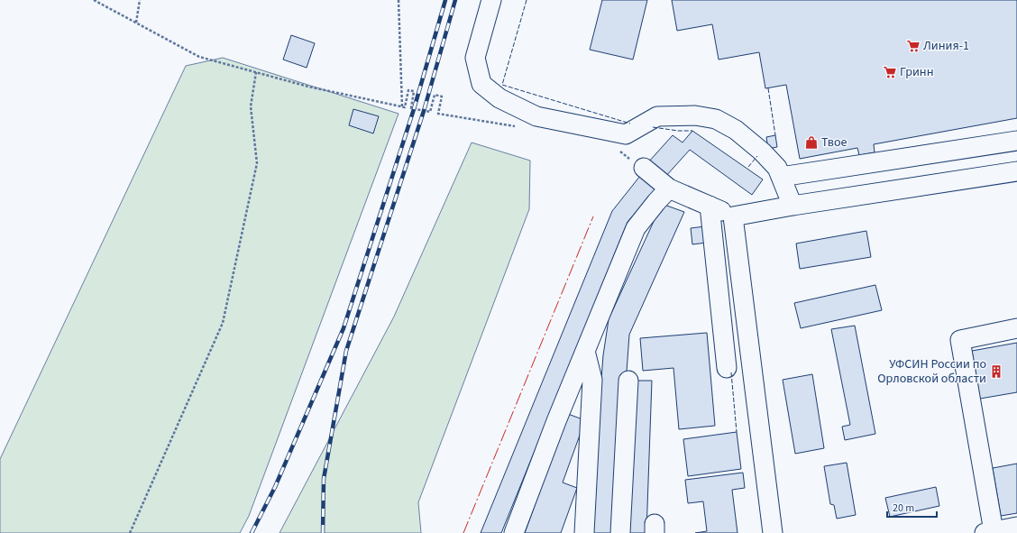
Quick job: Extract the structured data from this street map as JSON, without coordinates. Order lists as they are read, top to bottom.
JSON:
{
  "places": {
    "supermarket": ["Линия-1", "Гринн"],
    "shop": ["Твое"],
    "building": ["УФСИН России по Орловской области"]
  },
  "scale_bar": "20 m"
}
